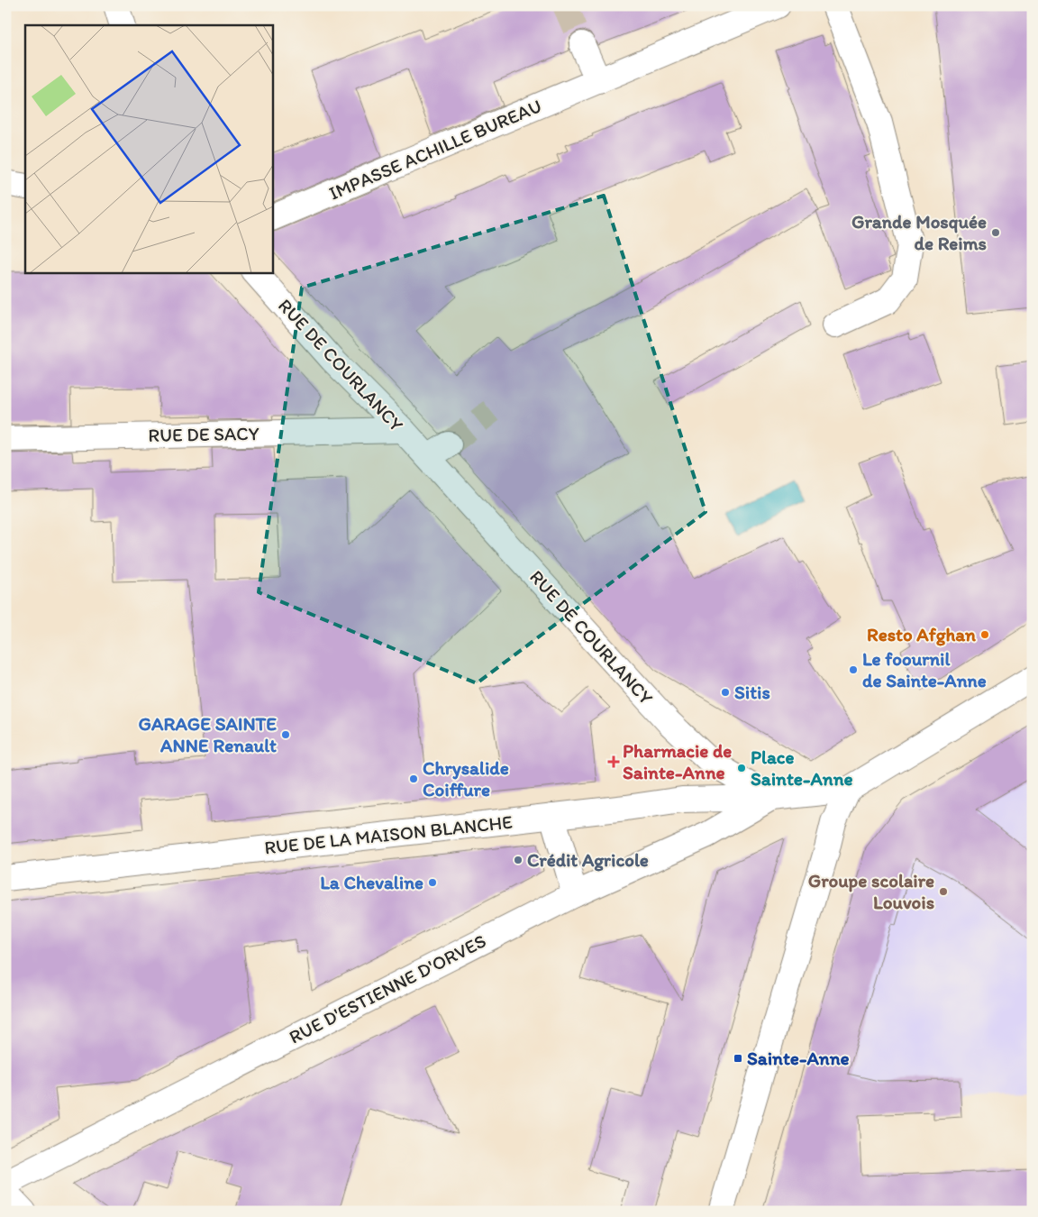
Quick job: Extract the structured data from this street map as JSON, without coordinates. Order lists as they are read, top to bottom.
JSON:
{
  "streets": {
    "street": [
      "IMPASSE ACHILLE BUREAU",
      "RUE DE COURLANCY",
      "RUE DE SACY",
      "RUE DE LA MAISON BLANCHE",
      "RUE D'ESTIENNE D'ORVES"
    ]
  },
  "crossings": [
    ["RUE DE COURLANCY", "RUE DE SACY"],
    ["RUE DE COURLANCY", "RUE DE LA MAISON BLANCHE"],
    ["RUE DE COURLANCY", "RUE D'ESTIENNE D'ORVES"],
    ["RUE DE LA MAISON BLANCHE", "RUE D'ESTIENNE D'ORVES"]
  ],
  "places": {
    "other": [
      "Grande Mosquée de Reims",
      "Resto Afghan",
      "Le foournil de Sainte-Anne",
      "Sitis",
      "GARAGE SAINTE ANNE Renault",
      "Place Sainte-Anne",
      "Chrysalide Coiffure",
      "Crédit Agricole",
      "La Chevaline",
      "Groupe scolaire Louvois"
    ],
    "health": ["Pharmacie de Sainte-Anne"],
    "transit": ["Sainte-Anne"]
  }
}
